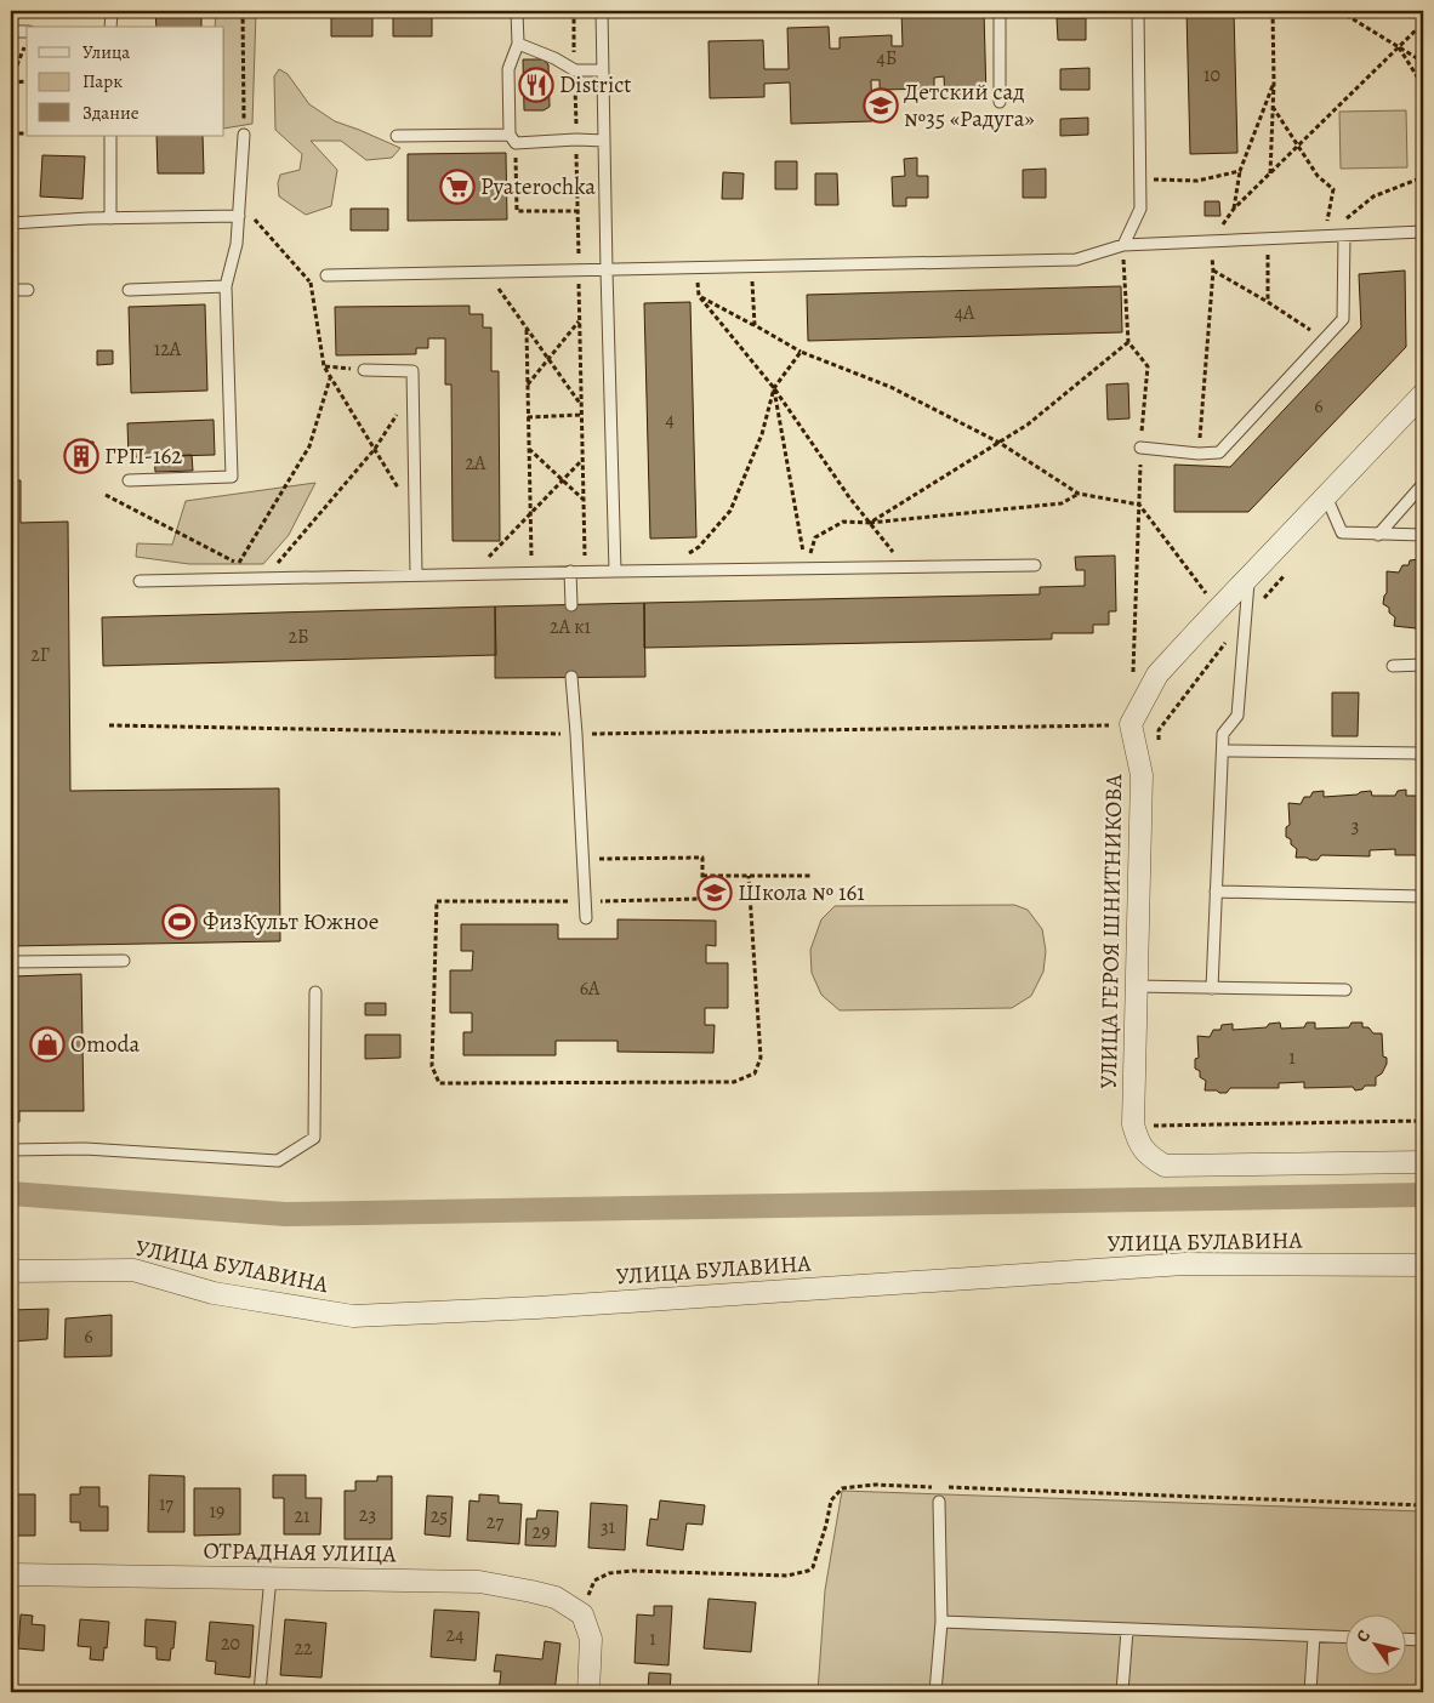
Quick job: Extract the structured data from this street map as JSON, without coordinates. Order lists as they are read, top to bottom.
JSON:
{
  "streets": {
    "street": ["УЛИЦА ГЕРОЯ ШНИТНИКОВА", "УЛИЦА БУЛАВИНА", "ОТРАДНАЯ УЛИЦА"]
  },
  "places": {
    "restaurant": ["District"],
    "school or university": ["Детский сад №35 «Радуга»", "Школа № 161"],
    "supermarket": ["Pyaterochka"],
    "building": ["ГРП-162"],
    "sports": ["ФизКульт Южное"],
    "shop": ["Omoda"]
  },
  "house_numbers": [
    "4Б",
    "10",
    "4А",
    "12А",
    "6",
    "4",
    "2А",
    "2А к1",
    "2Б",
    "2Г",
    "3",
    "6А",
    "1",
    "6",
    "17",
    "19",
    "23",
    "21",
    "25",
    "27",
    "31",
    "29",
    "24",
    "1",
    "20",
    "22"
  ],
  "legend": ["Улица", "Парк", "Здание"],
  "north": "top left"
}
